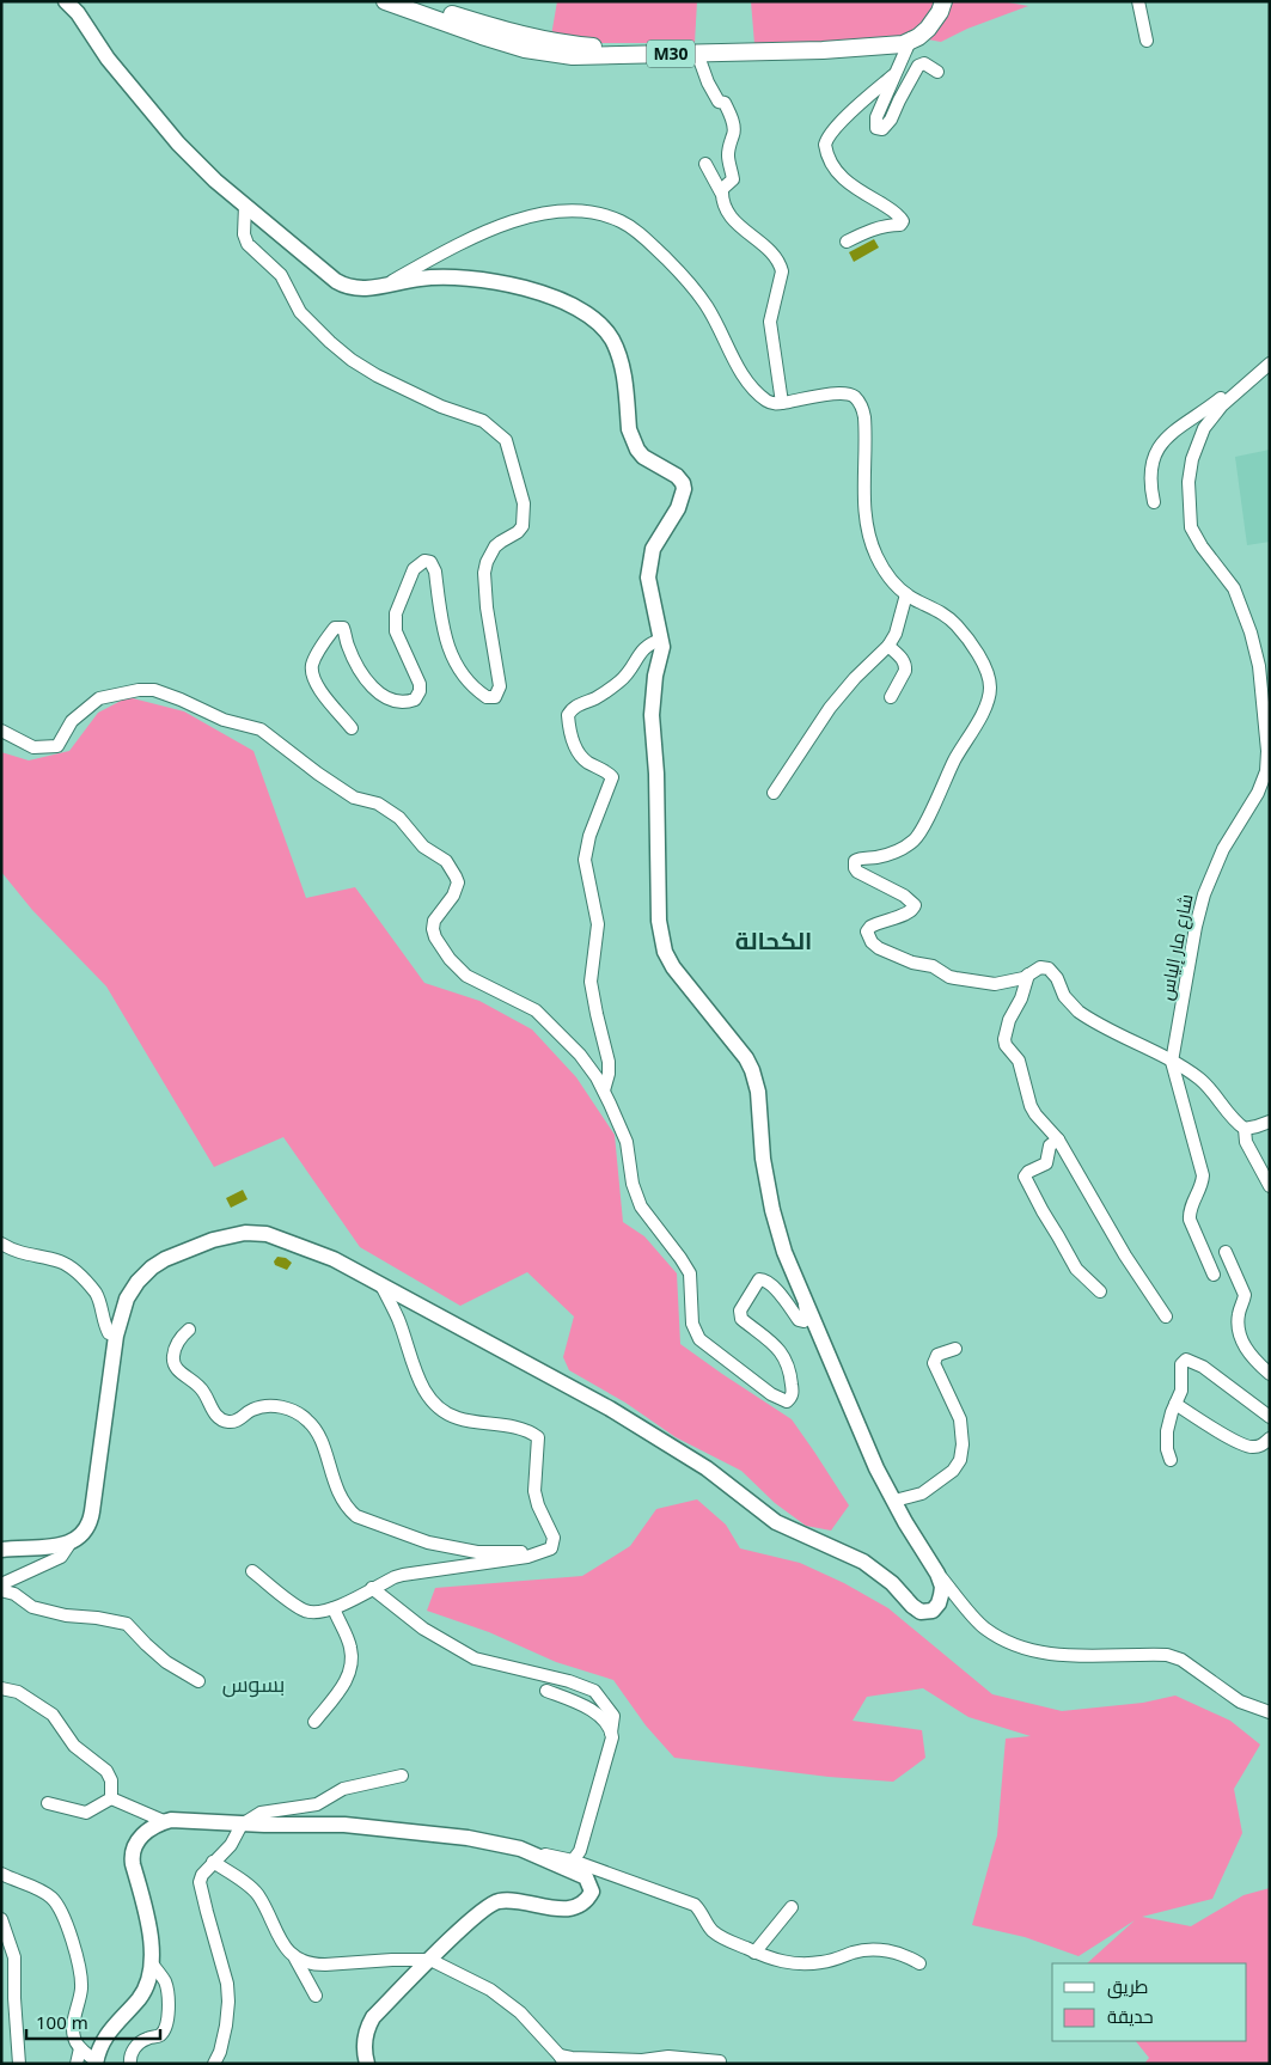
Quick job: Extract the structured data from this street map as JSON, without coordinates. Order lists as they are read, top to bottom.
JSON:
{
  "streets": {
    "highway": ["M30"],
    "street": ["شارع مار إلياس"]
  },
  "districts": ["الكحالة", "بسوس"],
  "legend": ["طريق", "حديقة"],
  "scale_bar": "100 m"
}
